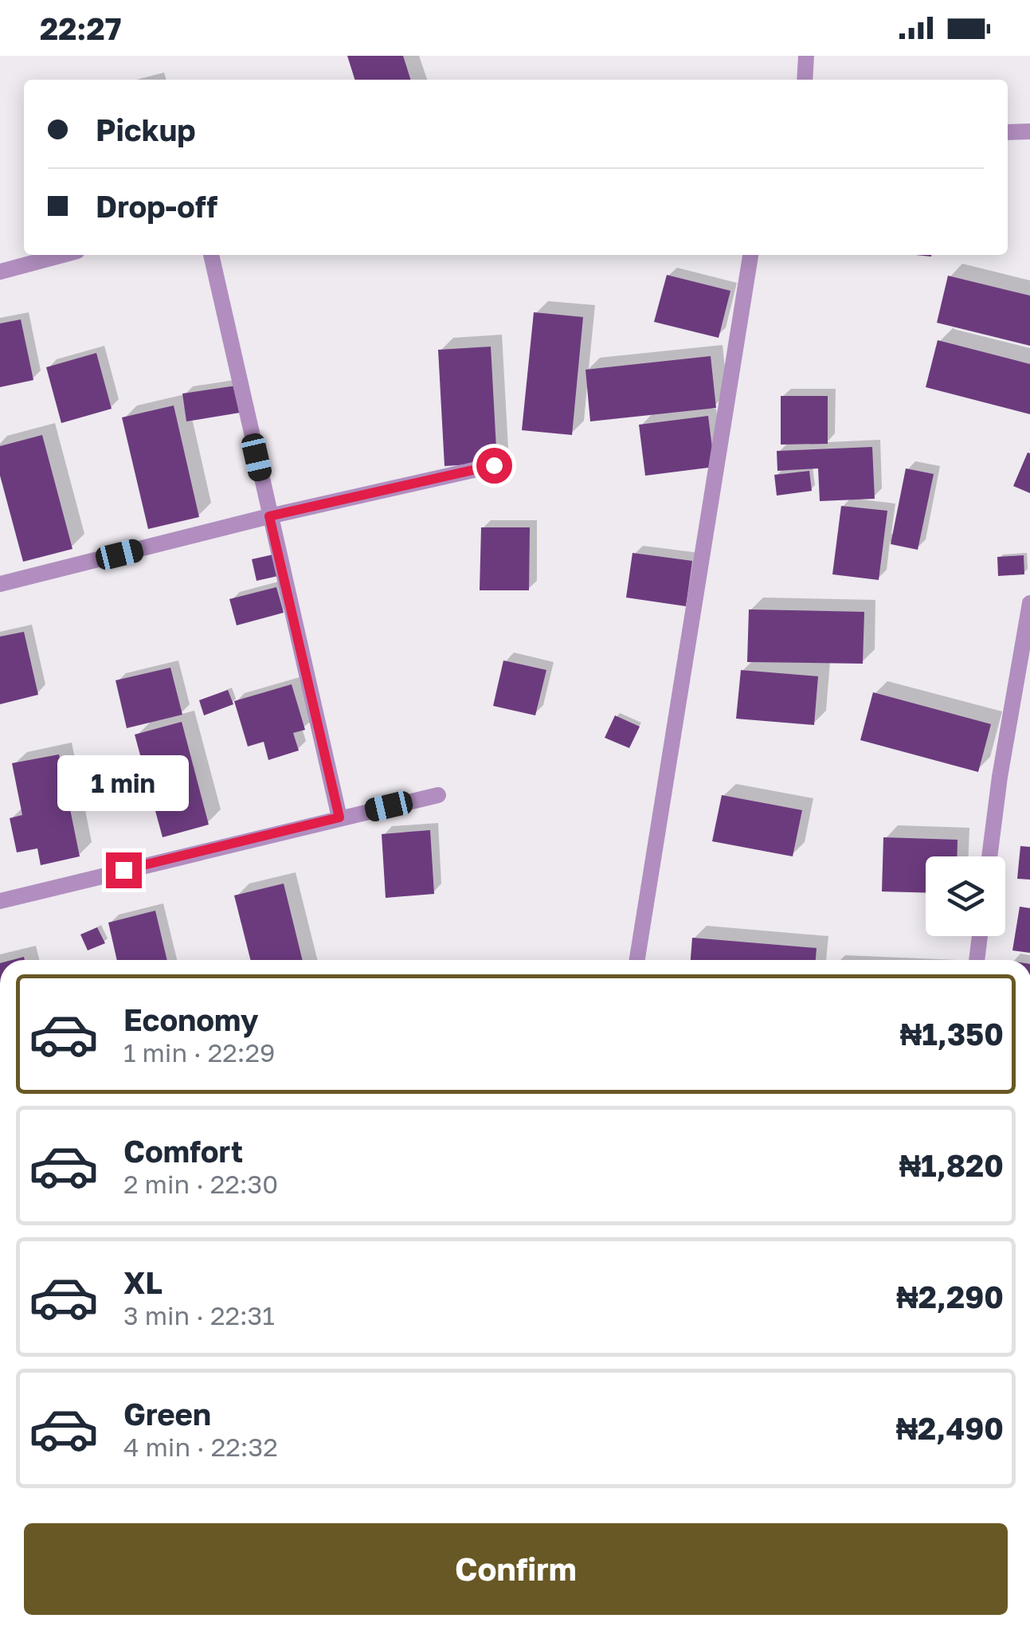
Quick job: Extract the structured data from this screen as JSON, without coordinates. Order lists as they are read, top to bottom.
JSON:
{
  "page": {
    "status": "22:27",
    "banner": ["Pickup", "Drop-off"],
    "bubble": "1 min",
    "list": [
      {
        "name": "Economy",
        "note": "1 min · 22:29",
        "value": "₦1,350"
      },
      {
        "name": "Comfort",
        "note": "2 min · 22:30",
        "value": "₦1,820"
      },
      {
        "name": "XL",
        "note": "3 min · 22:31",
        "value": "₦2,290"
      },
      {
        "name": "Green",
        "note": "4 min · 22:32",
        "value": "₦2,490"
      }
    ],
    "buttons": "Confirm"
  }
}
